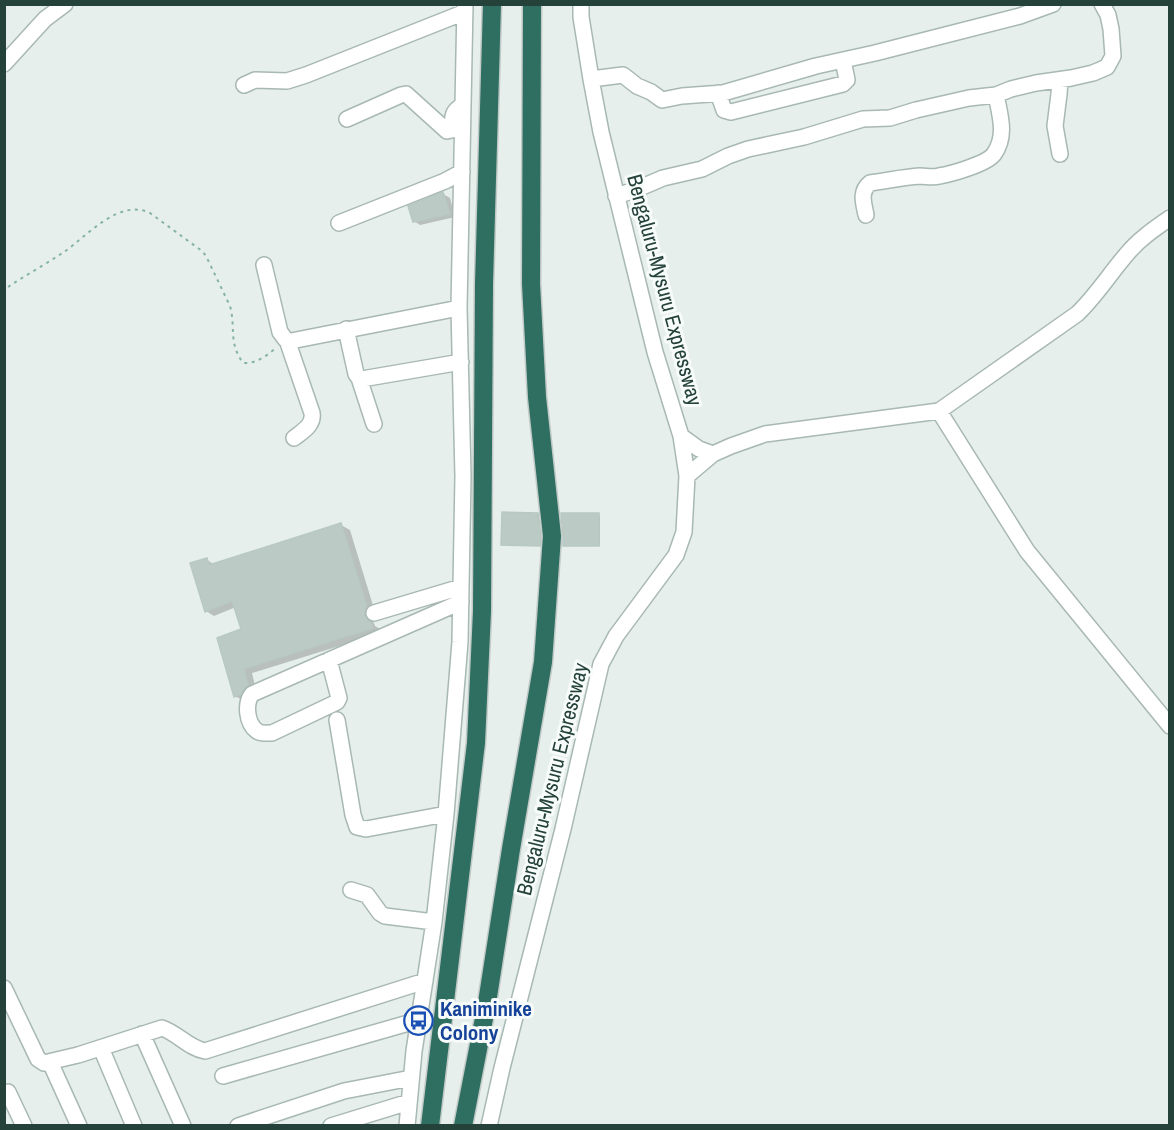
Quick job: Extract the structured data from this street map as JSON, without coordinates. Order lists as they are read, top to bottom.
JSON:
{
  "streets": {
    "highway": ["Bengaluru-Mysuru Expressway"]
  },
  "places": {
    "bus stop": ["Kaniminike Colony"]
  }
}
